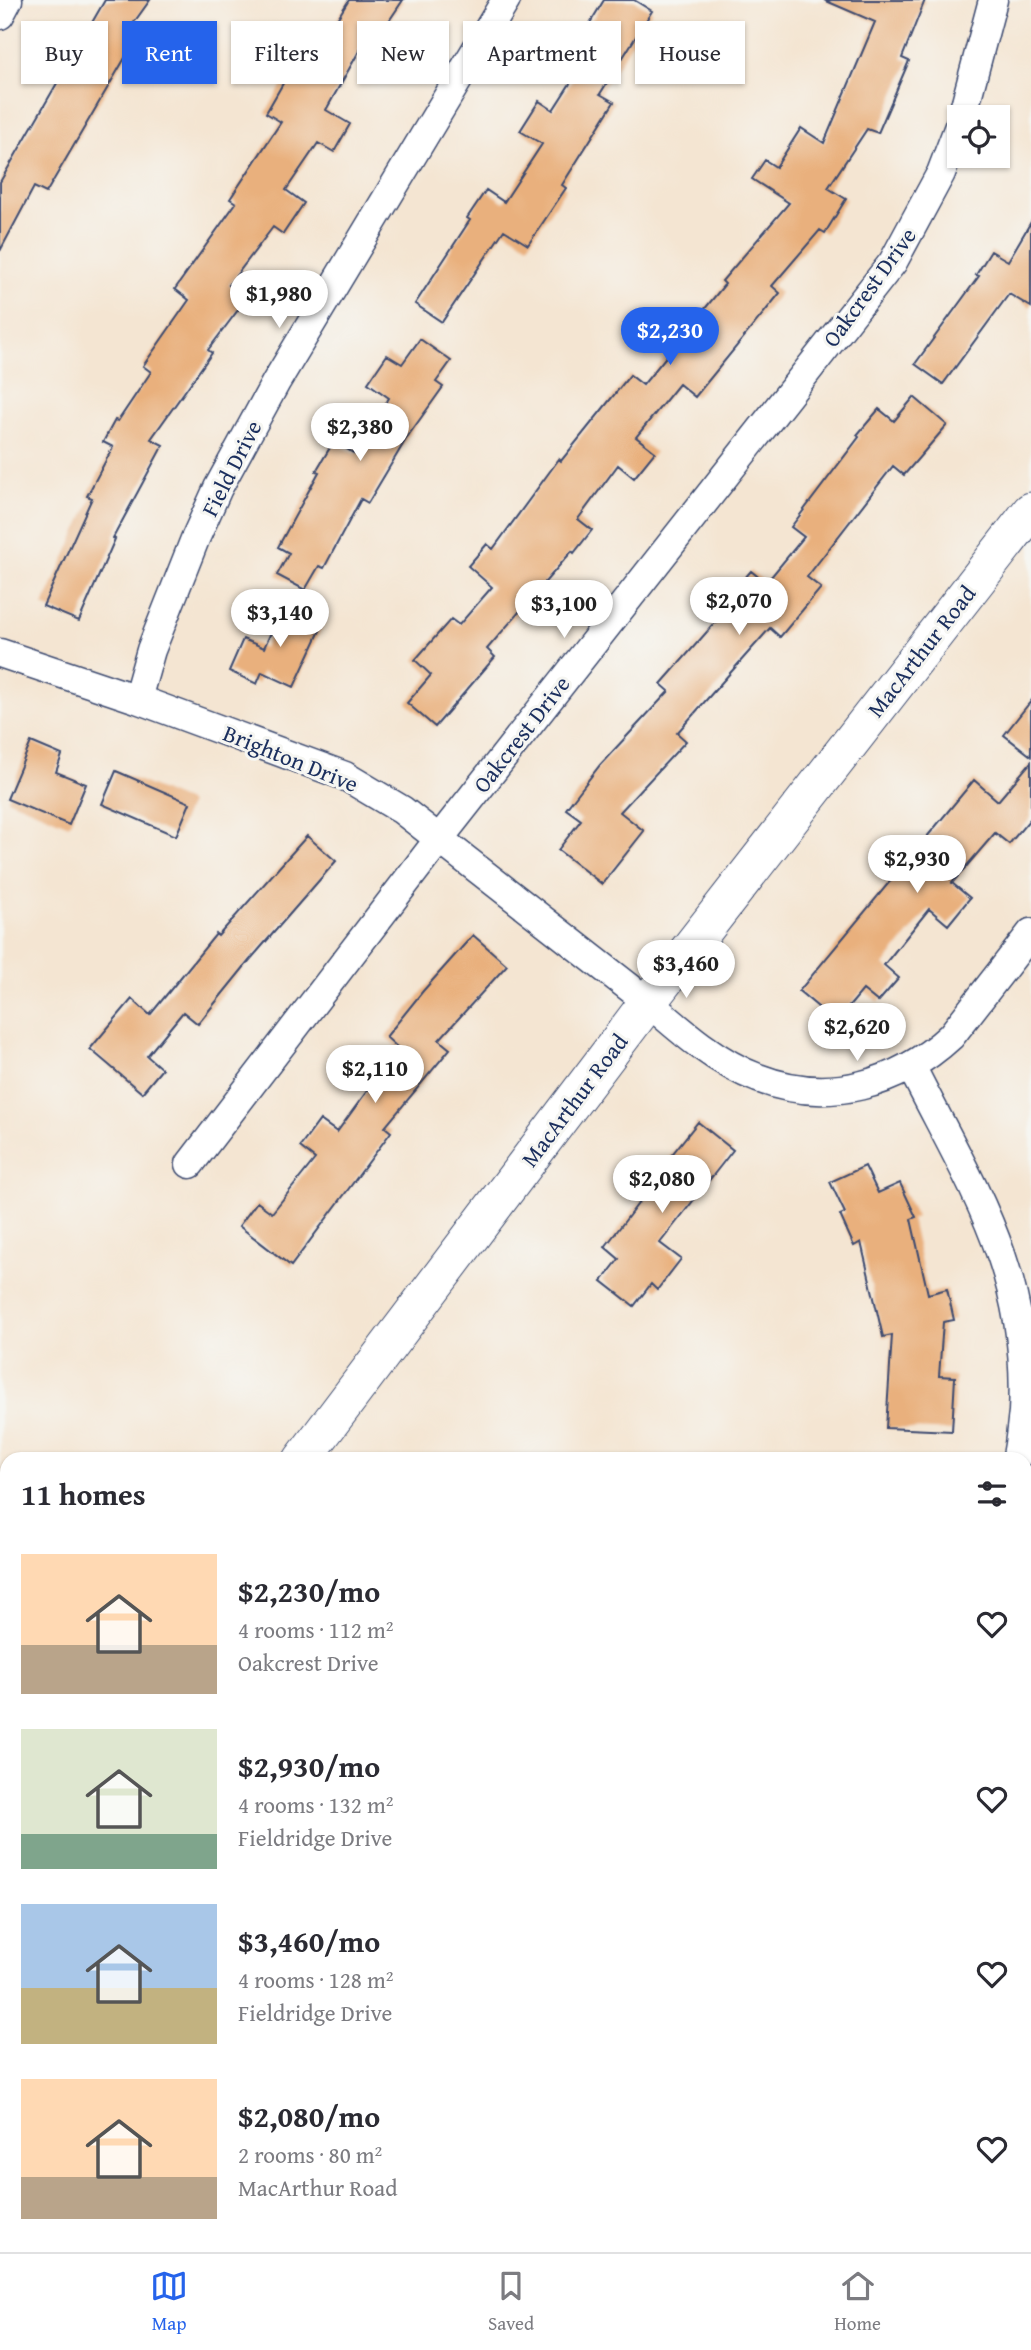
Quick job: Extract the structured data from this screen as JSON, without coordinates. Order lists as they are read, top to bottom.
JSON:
{
  "streets": {
    "street": [
      "Oakcrest Drive",
      "Field Drive",
      "MacArthur Road",
      "Brighton Drive"
    ]
  },
  "crossings": [
    ["Oakcrest Drive", "Brighton Drive"],
    ["Field Drive", "Brighton Drive"],
    ["MacArthur Road", "Brighton Drive"]
  ],
  "page": {
    "chip": [
      "Buy",
      "Rent",
      "Filters",
      "New",
      "Apartment",
      "House"
    ],
    "price": [
      "$1,980",
      "$2,230",
      "$2,380",
      "$2,070",
      "$3,100",
      "$3,140",
      "$2,930",
      "$3,460",
      "$2,620",
      "$2,110",
      "$2,080"
    ],
    "heading": "11 homes",
    "list": [
      {
        "name": "$2,230/mo",
        "note": "4 rooms · 112 m² · Oakcrest Drive"
      },
      {
        "name": "$2,930/mo",
        "note": "4 rooms · 132 m² · Fieldridge Drive"
      },
      {
        "name": "$3,460/mo",
        "note": "4 rooms · 128 m² · Fieldridge Drive"
      },
      {
        "name": "$2,080/mo",
        "note": "2 rooms · 80 m² · MacArthur Road"
      }
    ],
    "tabs": ["Map", "Saved", "Home"]
  }
}
